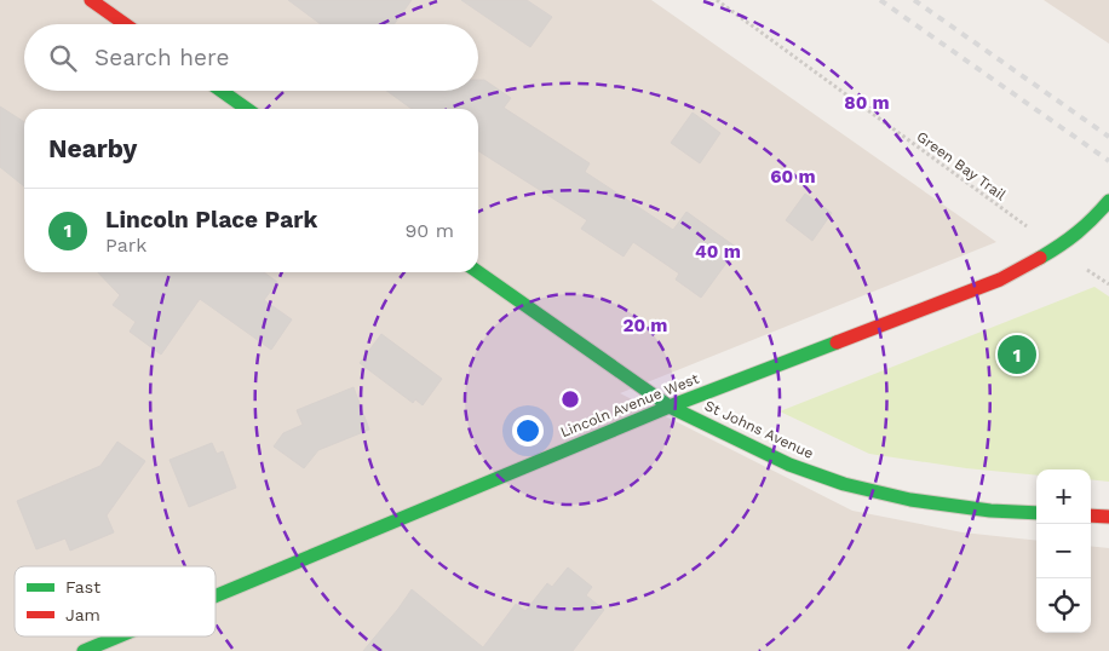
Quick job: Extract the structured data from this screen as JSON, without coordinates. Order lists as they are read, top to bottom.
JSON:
{
  "streets": {
    "street": ["Lincoln Avenue West", "St Johns Avenue"],
    "path": ["Green Bay Trail"]
  },
  "crossings": [
    ["Lincoln Avenue West", "St Johns Avenue"]
  ],
  "legend": ["Fast", "Jam"],
  "page": {
    "search": "Search here",
    "heading": "Nearby",
    "list": [
      {
        "mark": "1",
        "name": "Lincoln Place Park",
        "note": "Park",
        "value": "90 m"
      }
    ],
    "pins": "1",
    "map_buttons": ["+", "−"]
  },
  "rings": [
    "80 m",
    "60 m",
    "40 m",
    "20 m"
  ]
}
